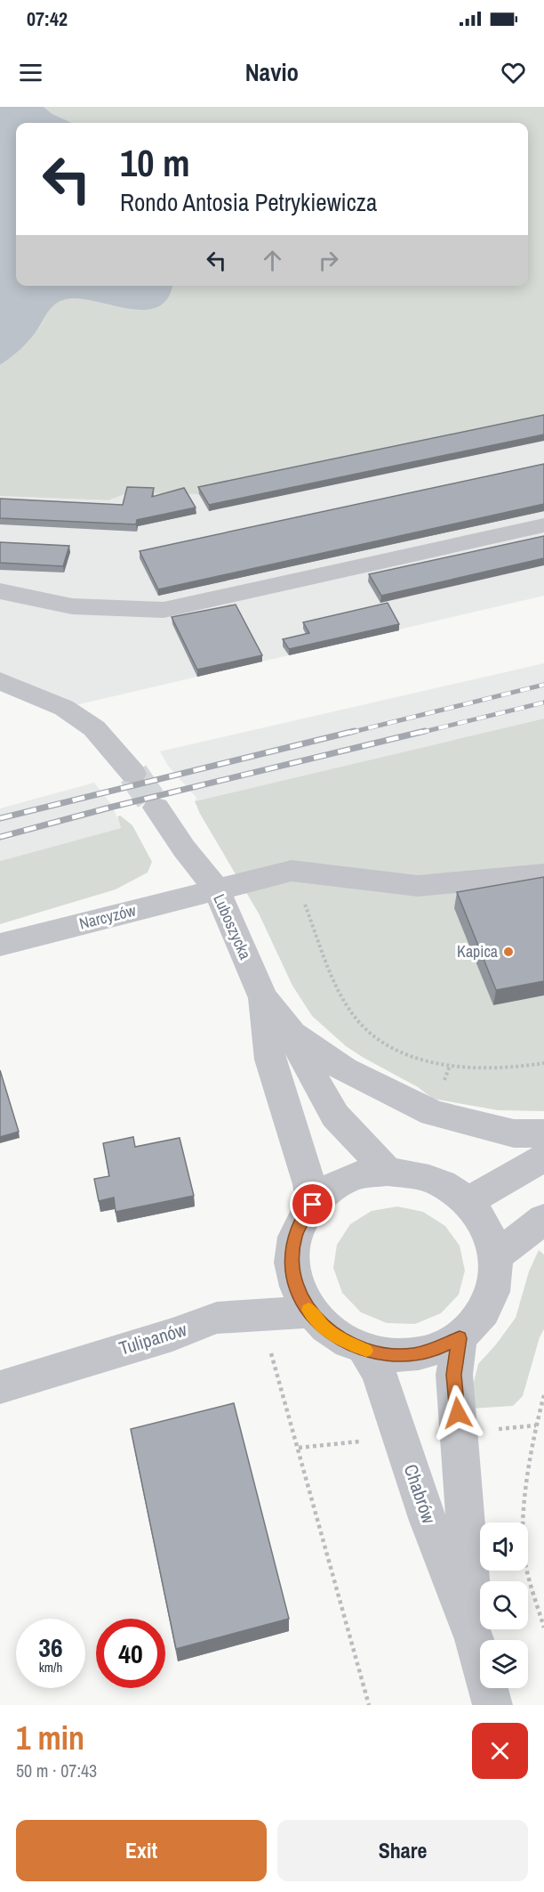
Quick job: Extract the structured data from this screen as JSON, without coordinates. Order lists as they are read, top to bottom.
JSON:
{
  "streets": {
    "street": [
      "Narcyzów",
      "Luboszycka",
      "Tulipanów",
      "Chabrów"
    ]
  },
  "crossings": [
    ["Narcyzów", "Luboszycka"]
  ],
  "places": ["Kapica"],
  "page": {
    "status": "07:42",
    "header": "Navio",
    "turn": ["10 m", "Rondo Antosia Petrykiewicza"],
    "speed": "36 km/h",
    "limit": "40",
    "heading": ["1 min", "50 m · 07:43"],
    "buttons": ["Exit", "Share"]
  }
}
